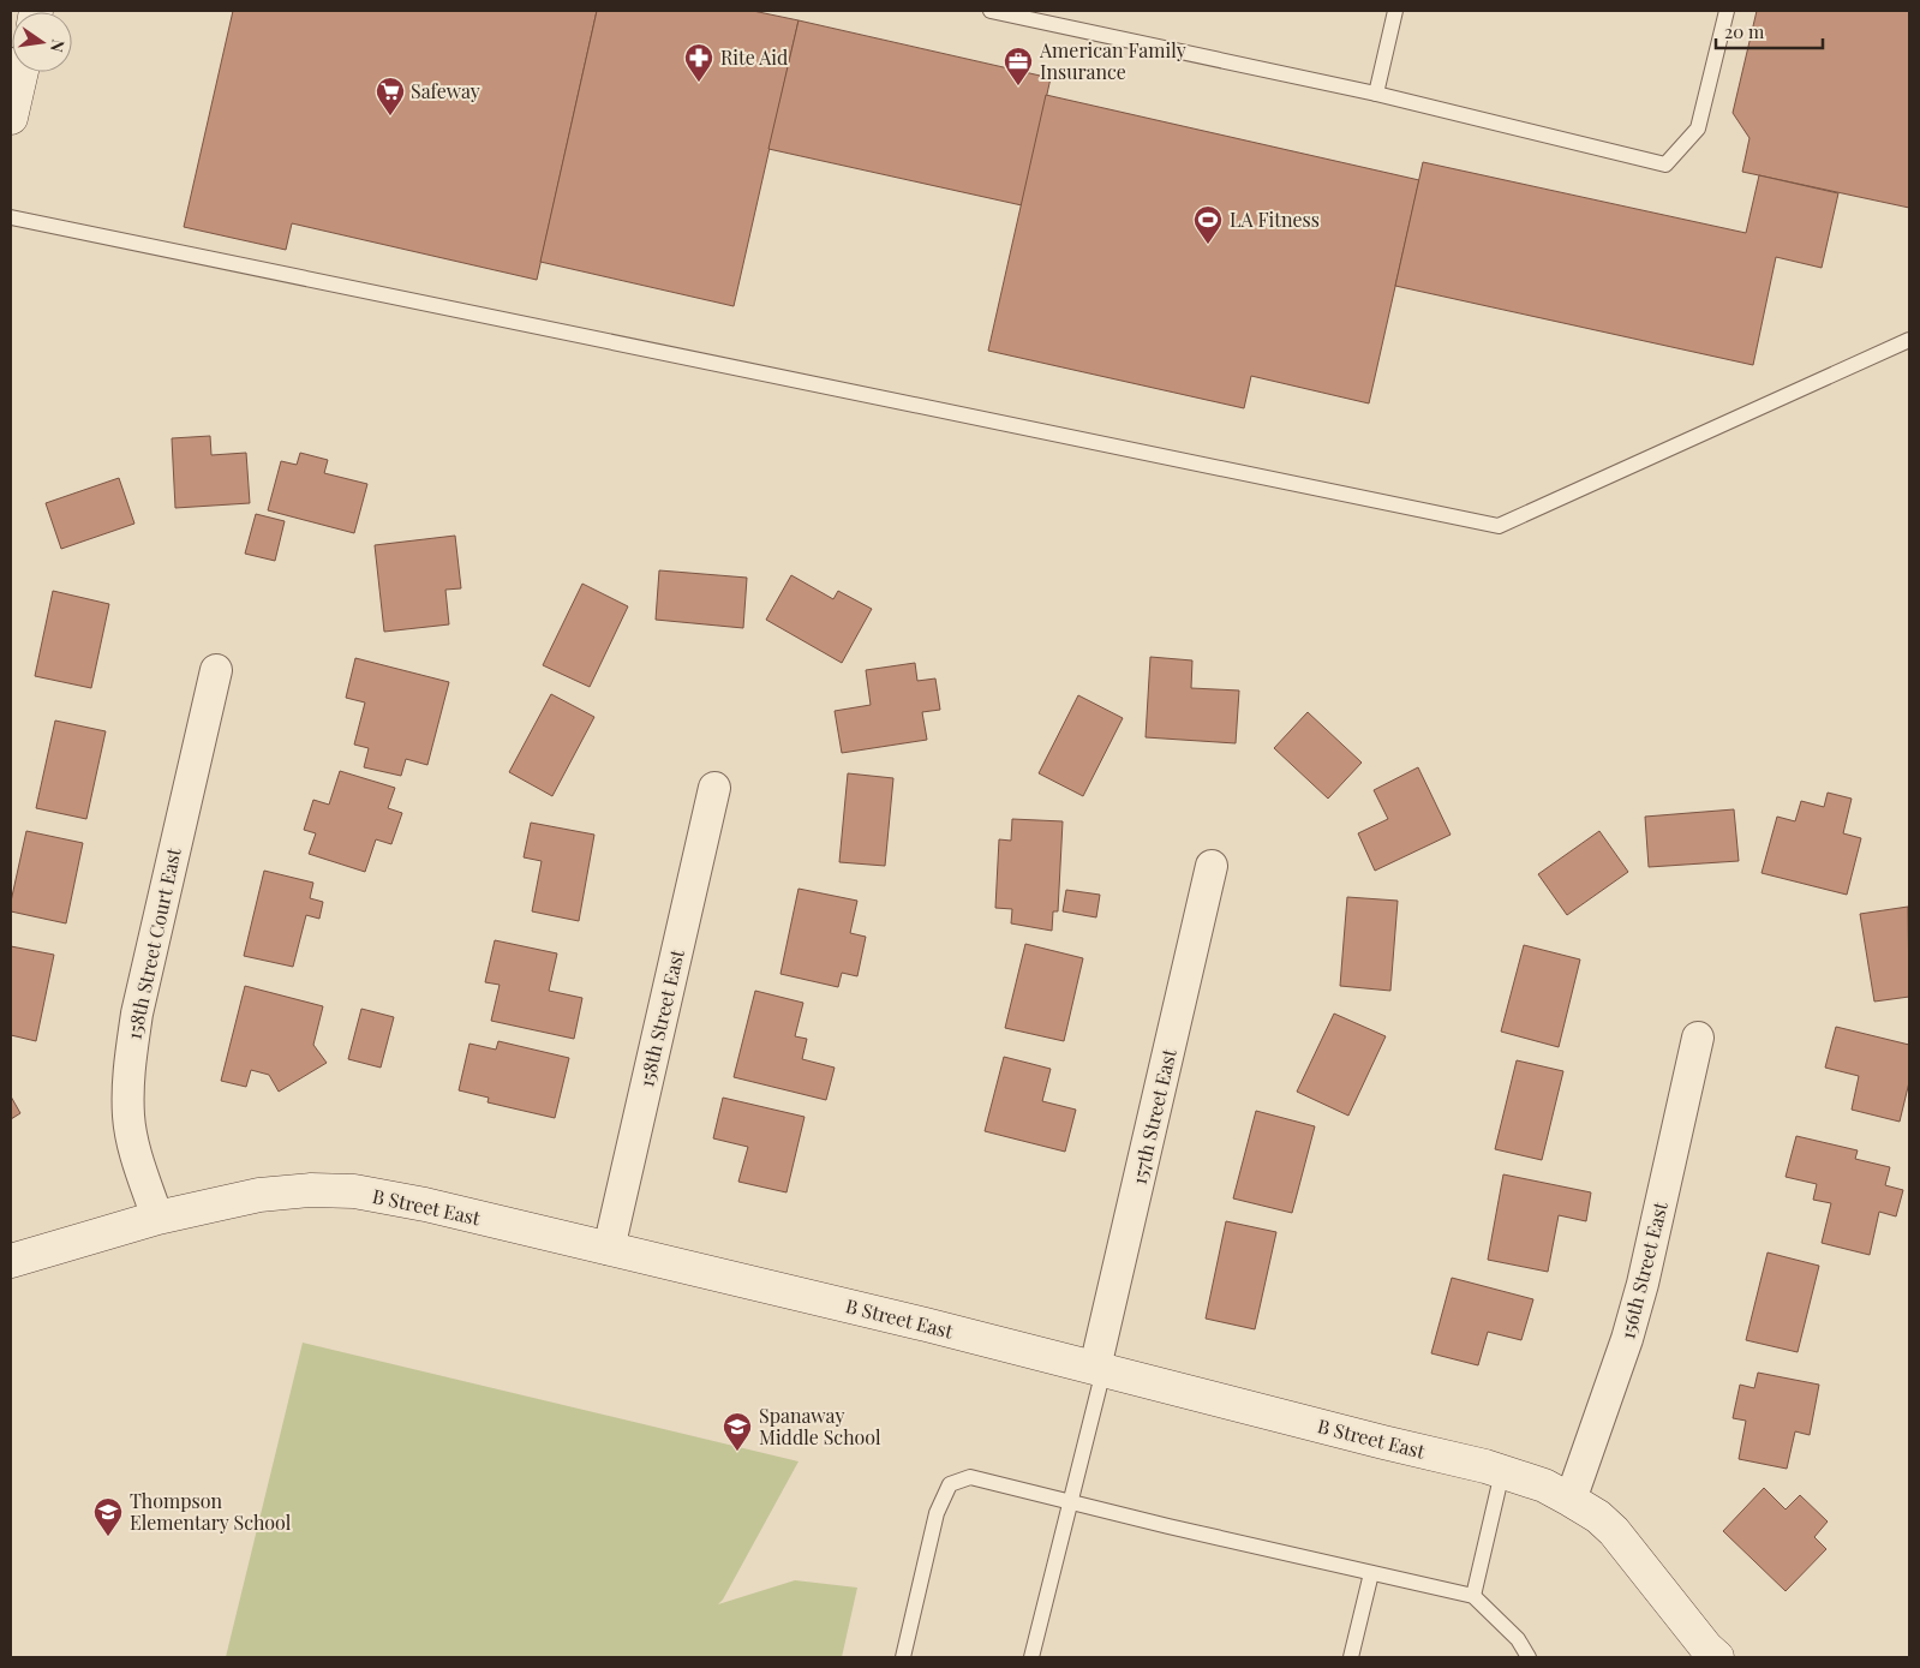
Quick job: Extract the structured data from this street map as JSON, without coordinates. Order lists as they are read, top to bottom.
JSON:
{
  "streets": {
    "street": [
      "158th Street Court East",
      "158th Street East",
      "157th Street East",
      "B Street East",
      "156th Street East"
    ]
  },
  "crossings": [
    ["158th Street Court East", "B Street East"],
    ["158th Street East", "B Street East"],
    ["157th Street East", "B Street East"],
    ["B Street East", "156th Street East"]
  ],
  "places": {
    "pharmacy": ["Rite Aid"],
    "office": ["American Family Insurance"],
    "supermarket": ["Safeway"],
    "sports": ["LA Fitness"],
    "school or university": ["Spanaway Middle School", "Thompson Elementary School"]
  },
  "scale_bar": "20 m",
  "north": "right"
}
